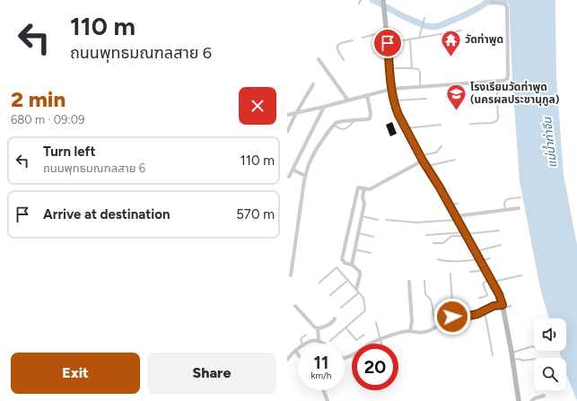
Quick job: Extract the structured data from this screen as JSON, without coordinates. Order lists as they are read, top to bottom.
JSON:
{
  "water": ["แม่น้ำท่าจีน"],
  "places": {
    "temple": ["วัดท่าพูด"],
    "school or university": ["โรงเรียนวัดท่าพูด (นครผลประชานุกูล)"]
  },
  "page": {
    "turn": ["110 m", "ถนนพุทธมณฑลสาย 6"],
    "heading": ["2 min", "680 m · 09:09"],
    "list": [
      {
        "name": "Turn left",
        "note": "ถนนพุทธมณฑลสาย 6",
        "value": "110 m"
      },
      {
        "name": "Arrive at destination",
        "value": "570 m"
      }
    ],
    "speed": "11 km/h",
    "limit": "20",
    "buttons": ["Exit", "Share"]
  }
}
